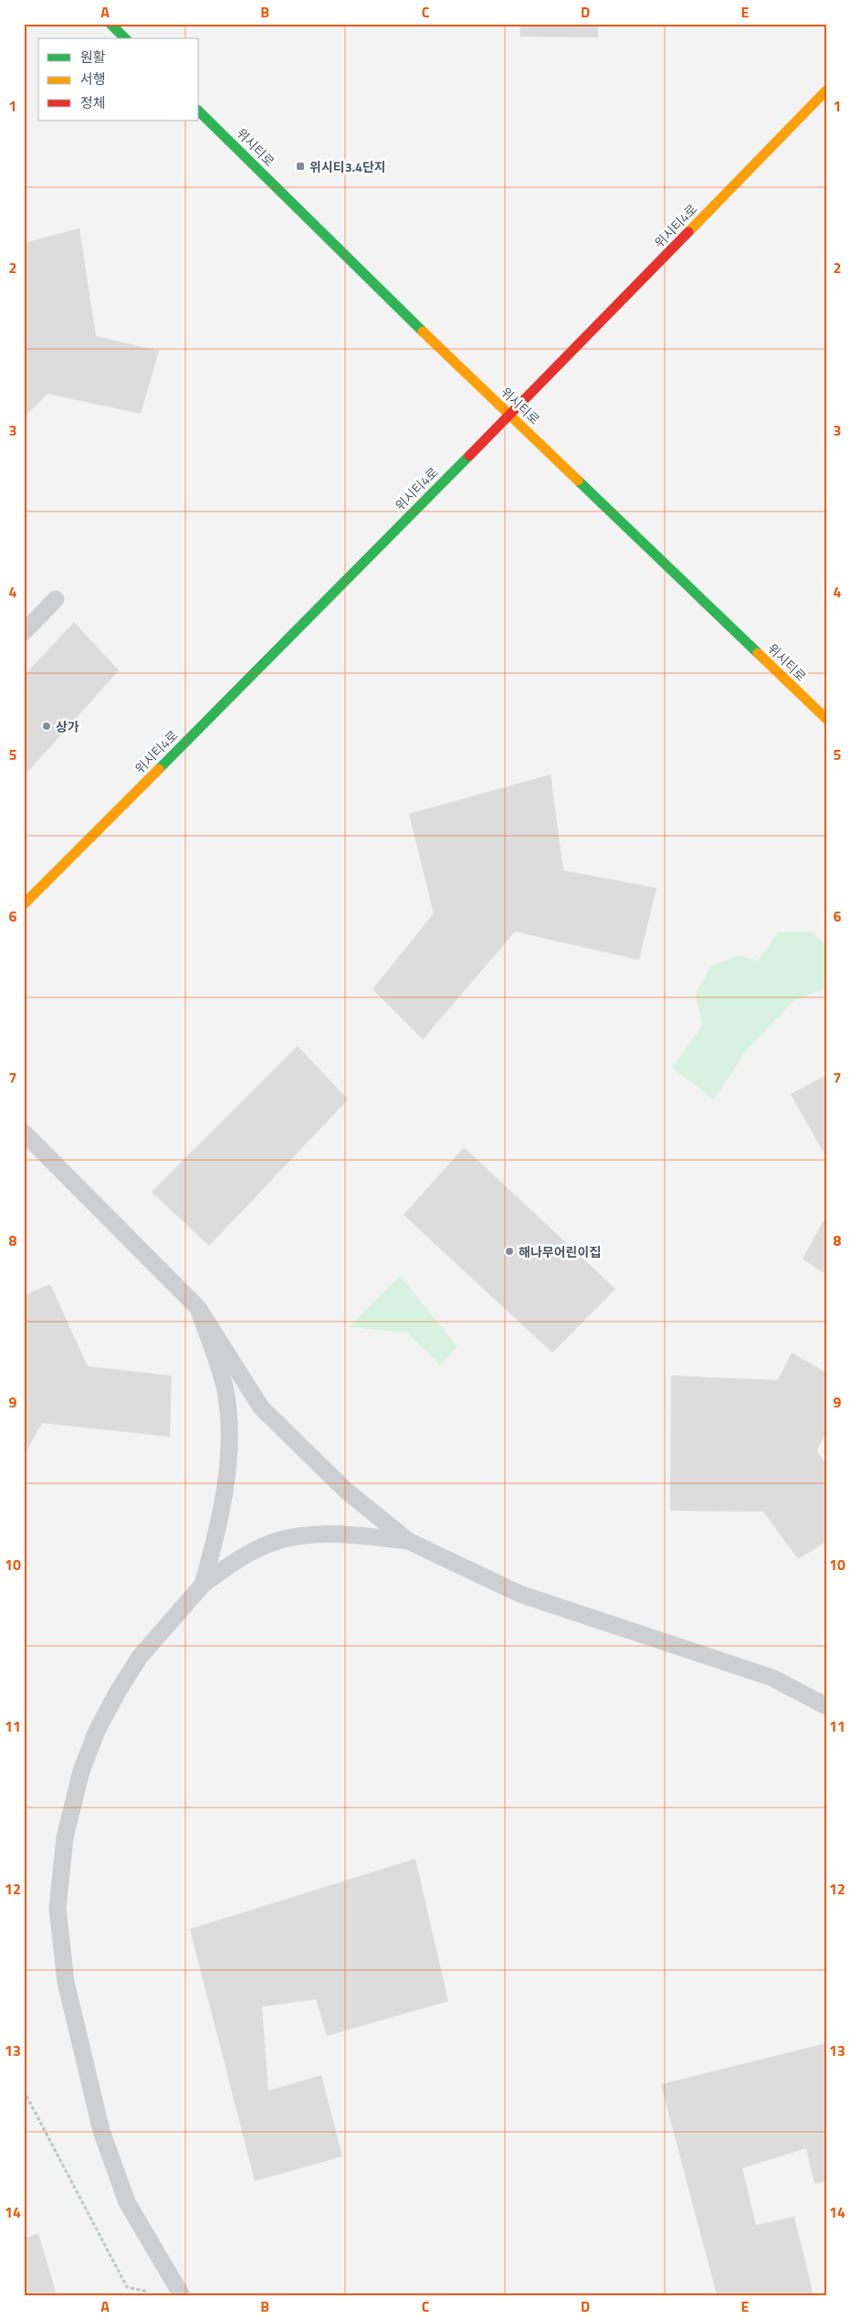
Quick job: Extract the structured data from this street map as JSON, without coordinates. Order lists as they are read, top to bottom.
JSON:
{
  "streets": {
    "street": ["위시티로", "위시티4로"]
  },
  "crossings": [
    ["위시티로", "위시티4로"]
  ],
  "places": {
    "transit": ["위시티3.4단지"],
    "other": ["상가", "해나무어린이집"]
  },
  "legend": ["원활", "서행", "정체"],
  "grid": {
    "columns": [
      "A",
      "B",
      "C",
      "D",
      "E"
    ],
    "rows": [
      "1",
      "2",
      "3",
      "4",
      "5",
      "6",
      "7",
      "8",
      "9",
      "10",
      "11",
      "12",
      "13",
      "14"
    ]
  }
}
